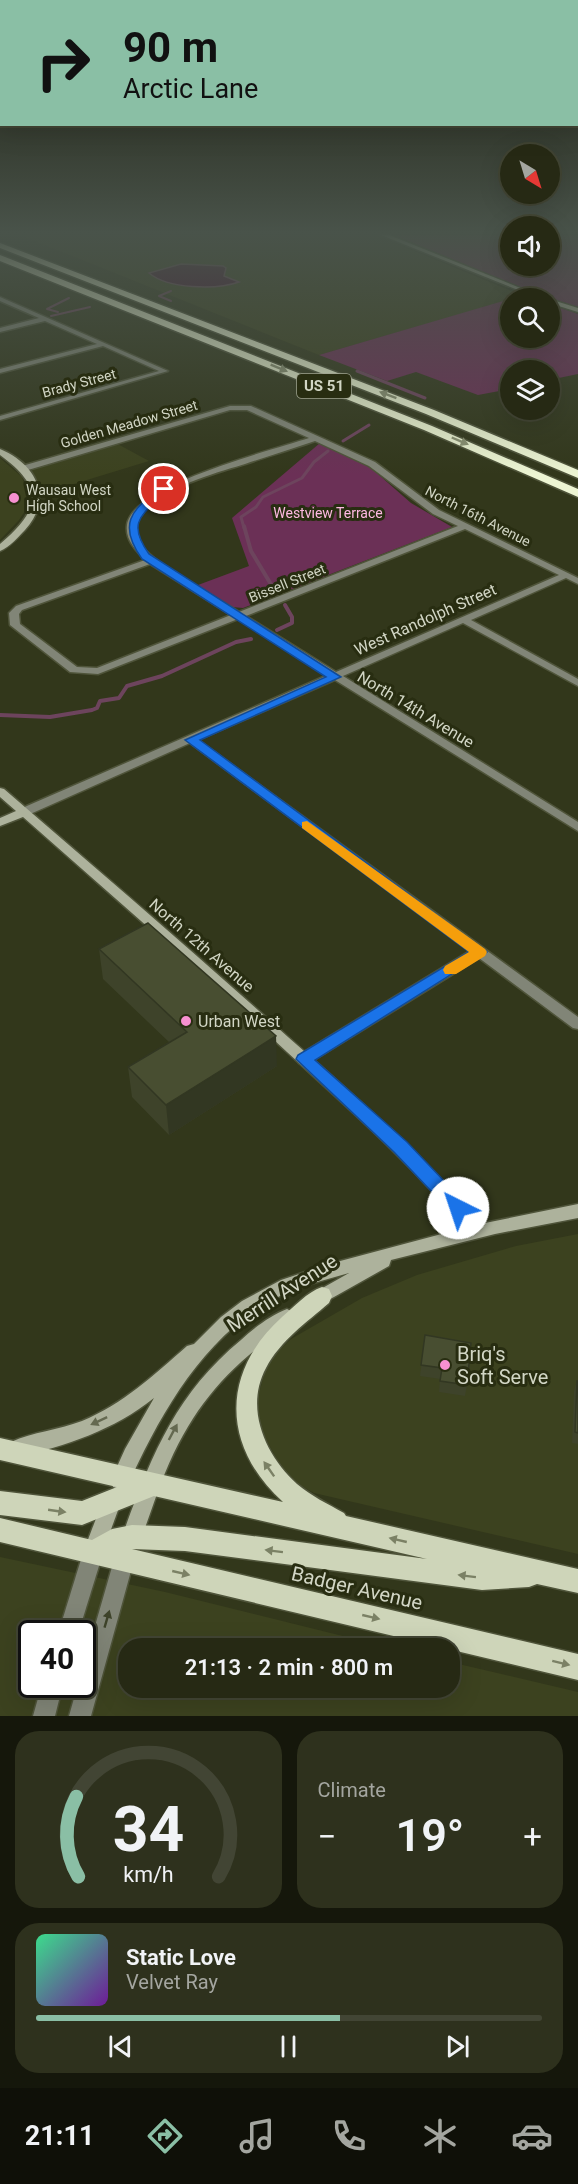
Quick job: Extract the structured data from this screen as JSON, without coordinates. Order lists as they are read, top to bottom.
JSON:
{
  "streets": {
    "highway": ["US 51"],
    "main road": ["Badger Avenue"],
    "street": [
      "Brady Street",
      "Golden Meadow Street",
      "North 16th Avenue",
      "Bissell Street",
      "West Randolph Street",
      "North 14th Avenue",
      "North 12th Avenue",
      "Merrill Avenue"
    ]
  },
  "crossings": [
    ["Golden Meadow Street", "North 16th Avenue"],
    ["North 16th Avenue", "Bissell Street"],
    ["North 16th Avenue", "West Randolph Street"],
    ["Bissell Street", "North 14th Avenue"],
    ["West Randolph Street", "North 14th Avenue"],
    ["West Randolph Street", "North 12th Avenue"],
    ["North 12th Avenue", "Merrill Avenue"],
    ["Merrill Avenue", "Badger Avenue"]
  ],
  "parks": ["Westview Terrace"],
  "places": ["Wausau West High School", "Urban West", "Briq's Soft Serve"],
  "north": "bottom right",
  "page": {
    "turn": ["90 m", "Arctic Lane"],
    "limit": "40",
    "trip": "21:13 · 2 min · 800 m",
    "tile": "Climate",
    "heat": ["−", "19°", "+"],
    "song": ["Static Love", "Velvet Ray"],
    "tabs": "21:11",
    "gauge": ["34", "km/h"]
  }
}
